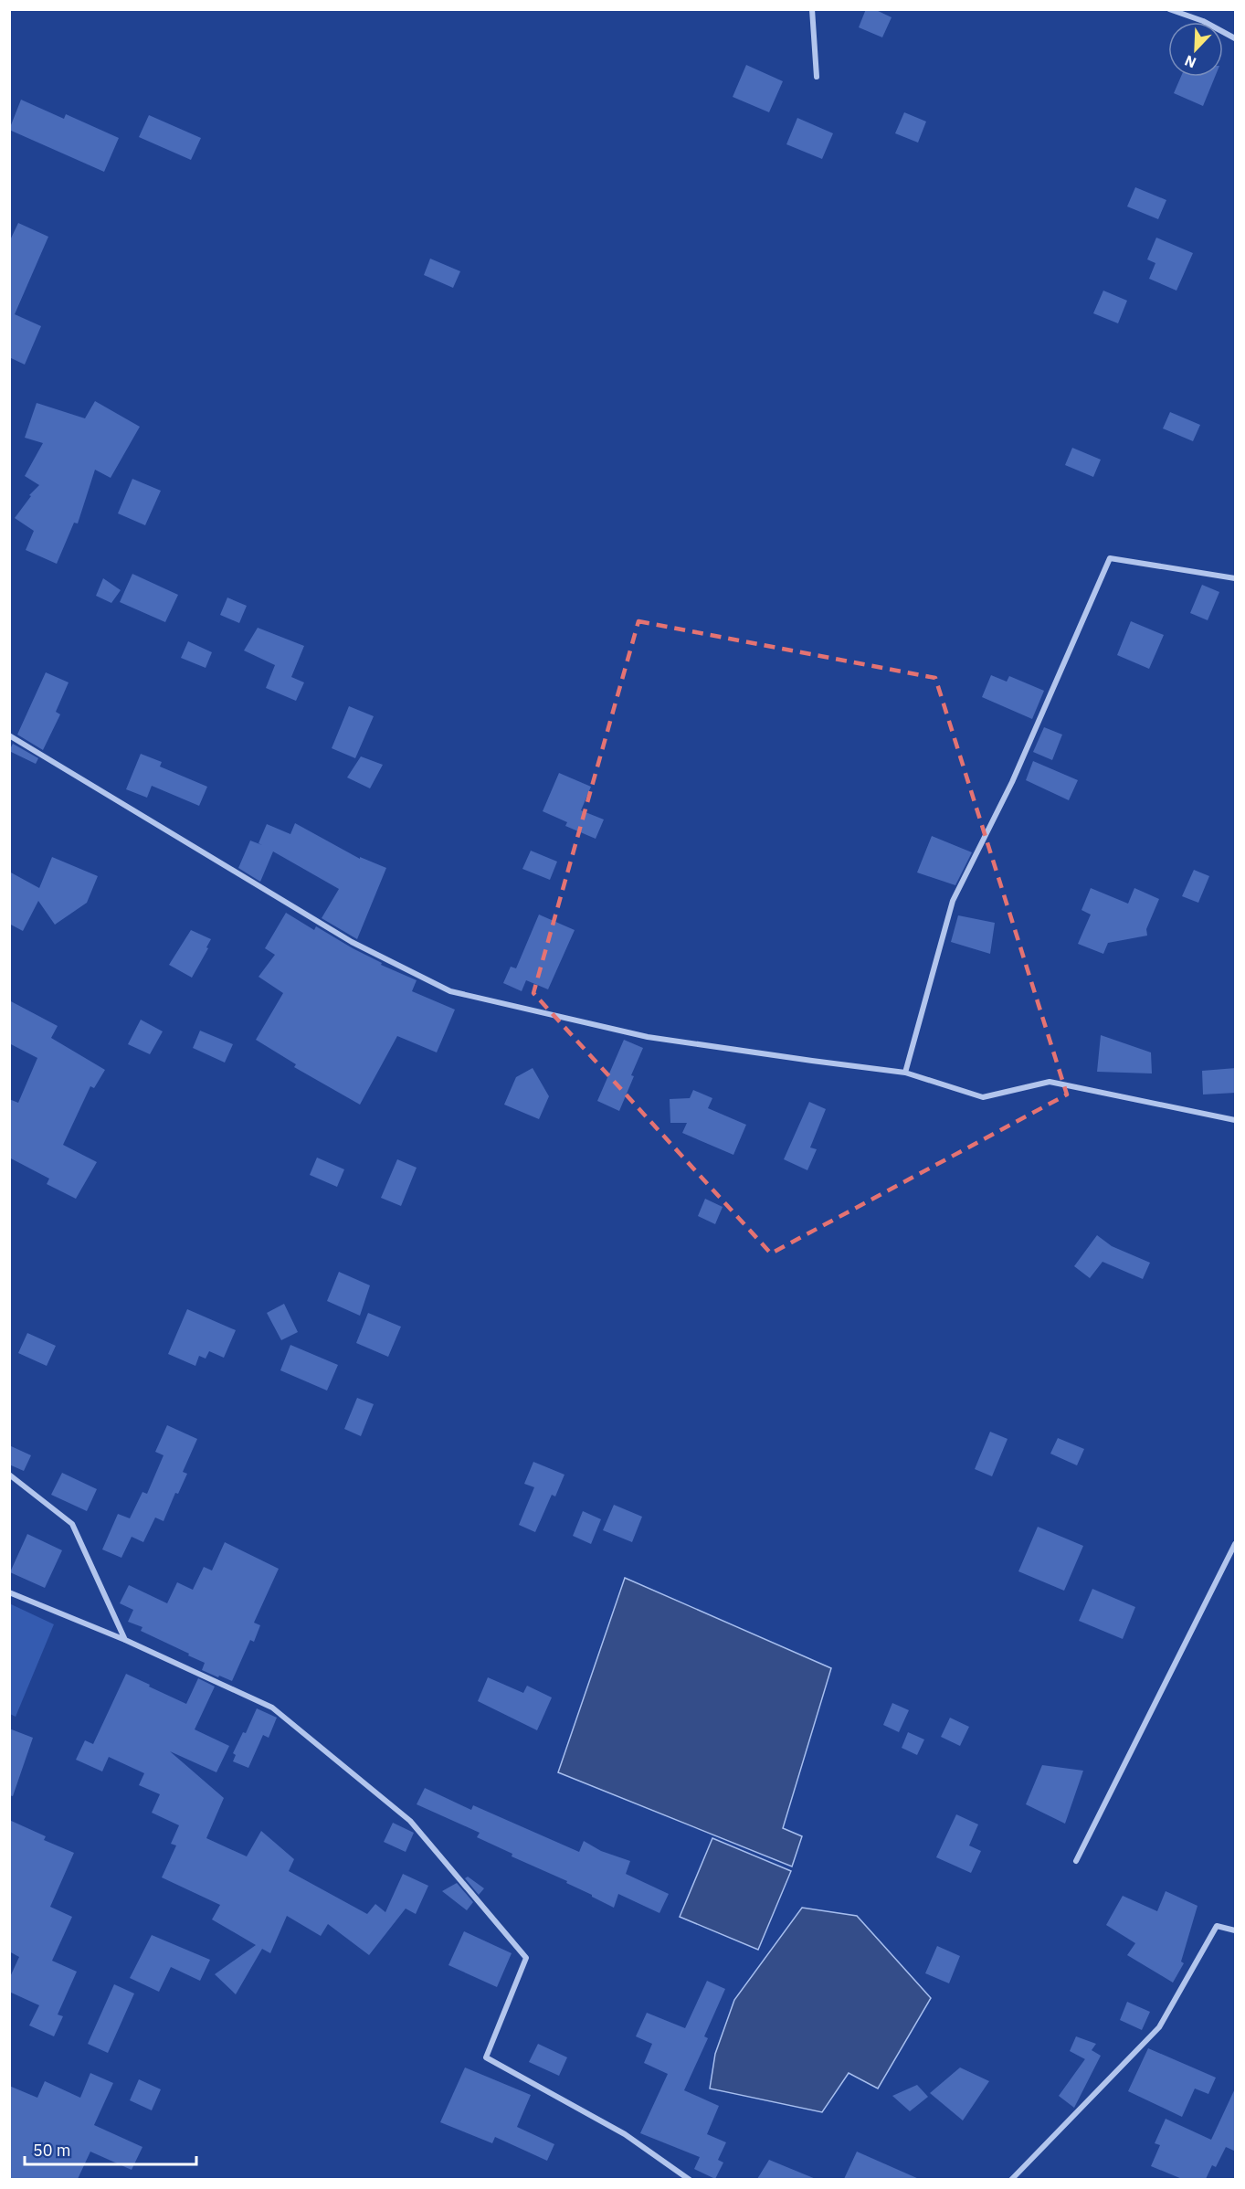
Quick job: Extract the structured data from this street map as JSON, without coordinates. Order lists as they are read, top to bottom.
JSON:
{
  "scale_bar": "50 m",
  "north": "bottom left"
}
